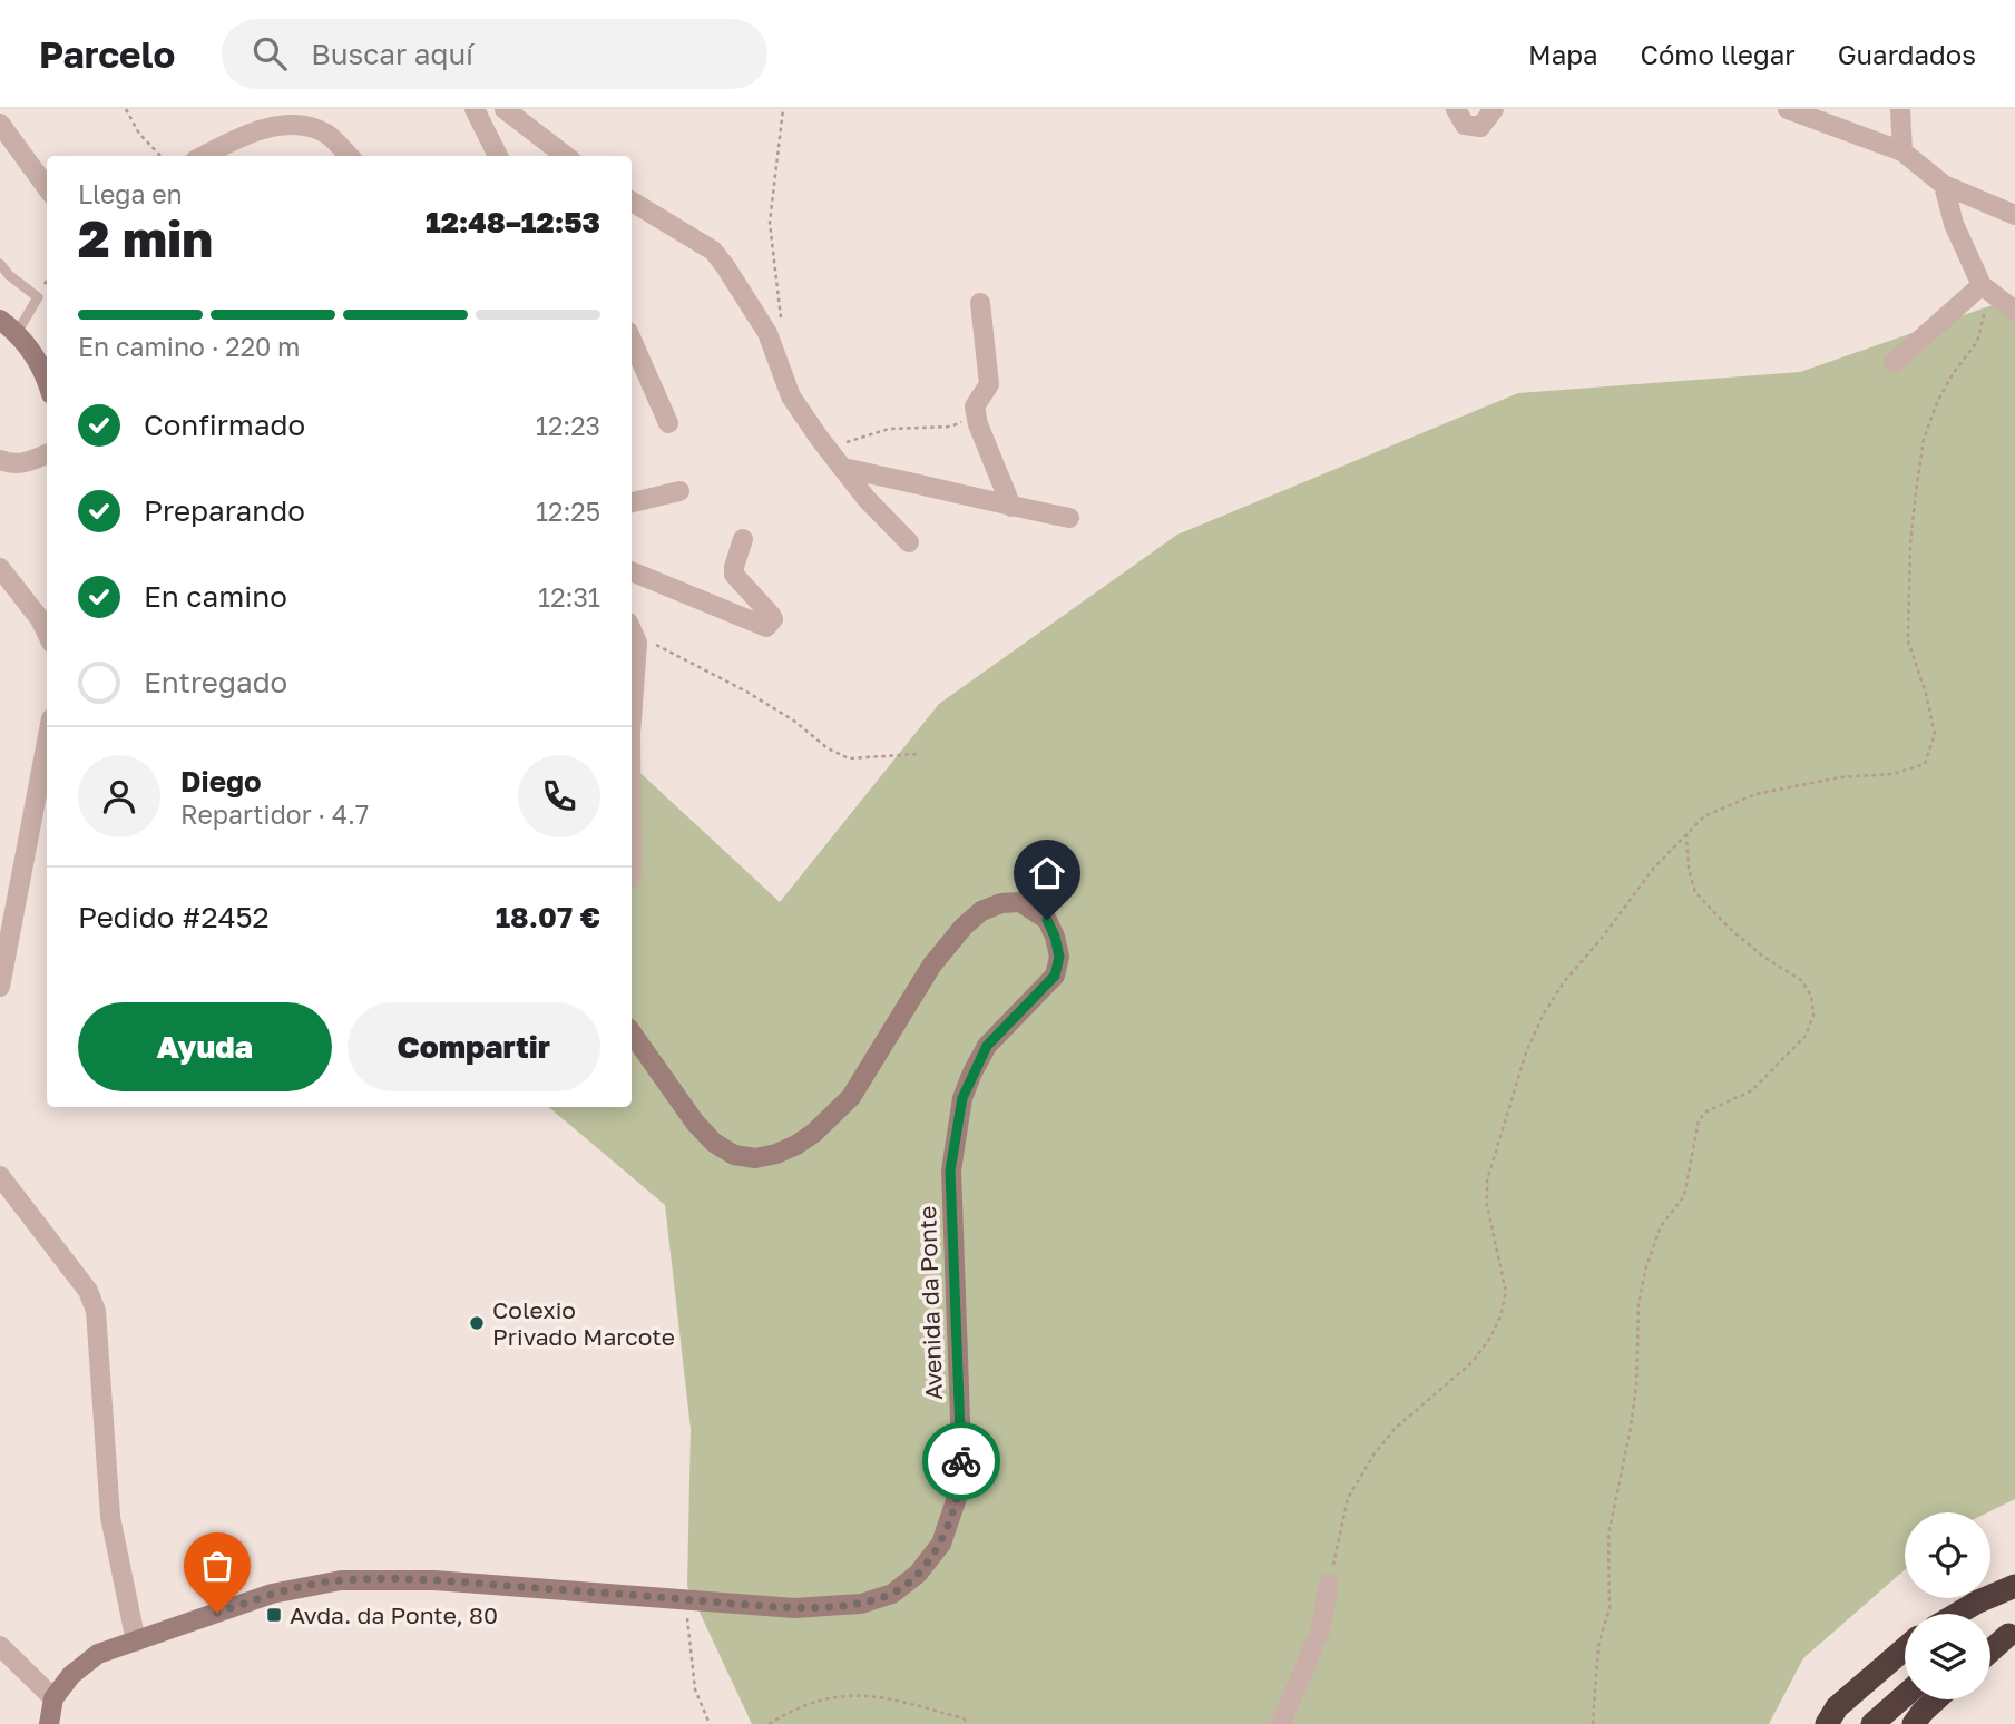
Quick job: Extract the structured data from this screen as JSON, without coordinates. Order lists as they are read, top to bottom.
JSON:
{
  "streets": {
    "street": ["Avenida da Ponte"]
  },
  "places": {
    "other": ["Colexio Privado Marcote"],
    "transit": ["Avda. da Ponte, 80"]
  },
  "page": {
    "header": "Parcelo",
    "search": "Buscar aquí",
    "nav": ["Mapa", "Cómo llegar", "Guardados"],
    "heading": ["2 min", "Llega en", "12:48–12:53"],
    "panel": [
      "Diego",
      "Repartidor · 4.7",
      "Pedido #2452",
      "18.07 €"
    ],
    "bar": "En camino · 220 m",
    "list": [
      ["Confirmado", "12:23"],
      ["Preparando", "12:25"],
      ["En camino", "12:31"],
      "Entregado"
    ],
    "buttons": ["Ayuda", "Compartir"]
  }
}
